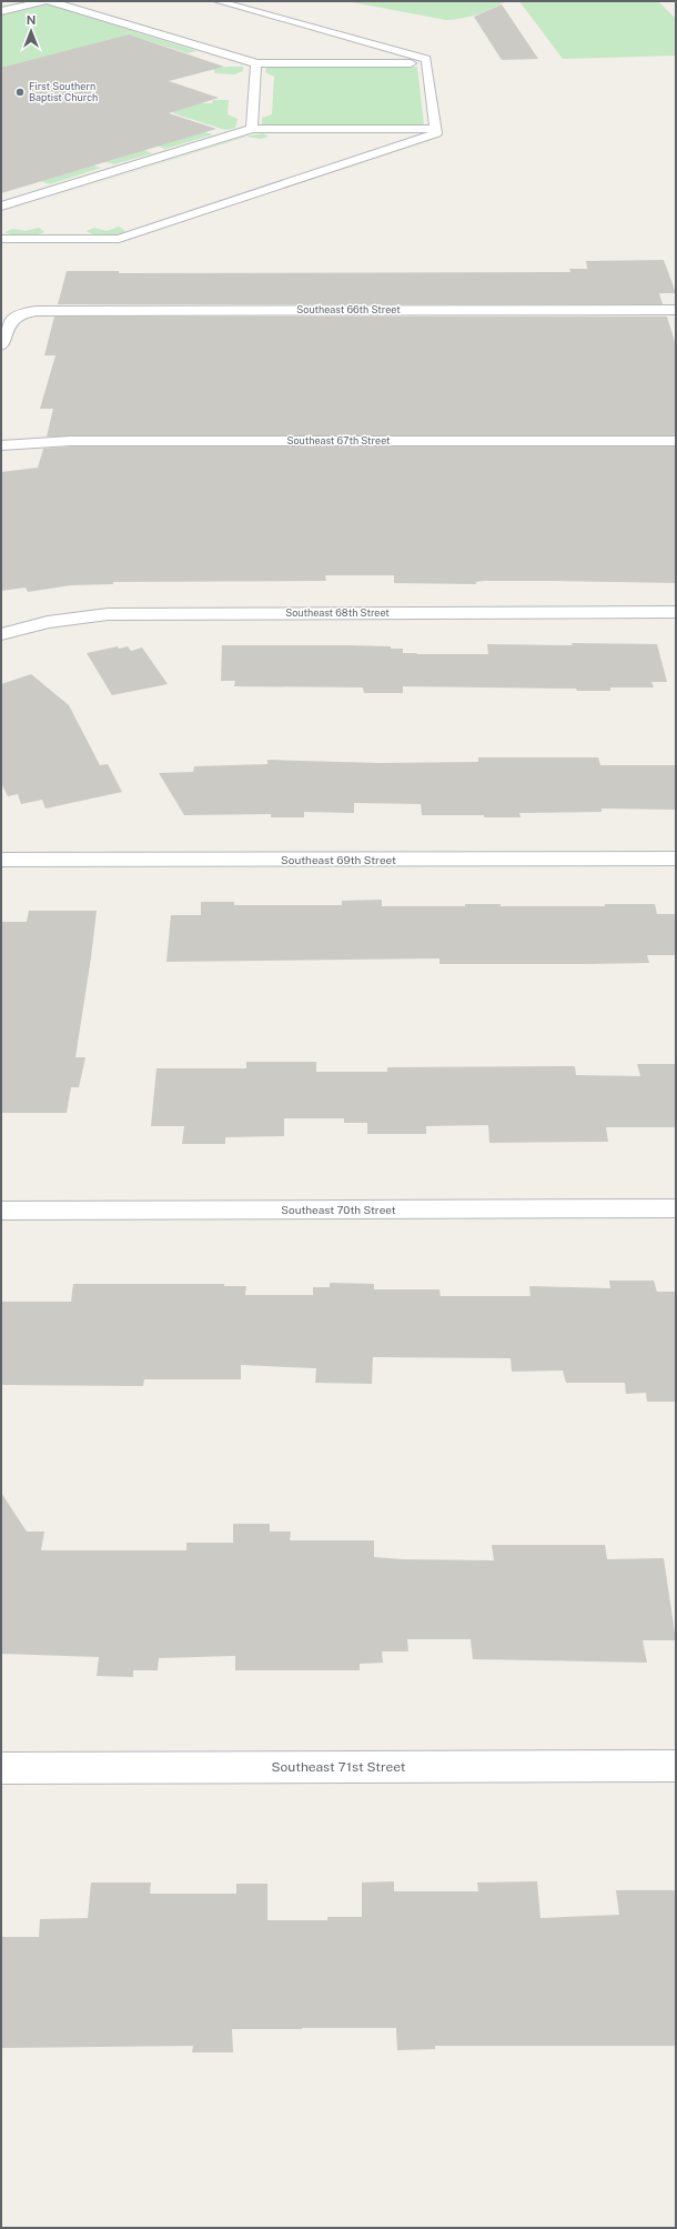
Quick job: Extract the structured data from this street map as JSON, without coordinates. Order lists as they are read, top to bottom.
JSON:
{
  "streets": {
    "street": [
      "Southeast 66th Street",
      "Southeast 67th Street",
      "Southeast 68th Street",
      "Southeast 69th Street",
      "Southeast 70th Street",
      "Southeast 71st Street"
    ]
  },
  "places": ["First Southern Baptist Church"],
  "north": "top"
}
